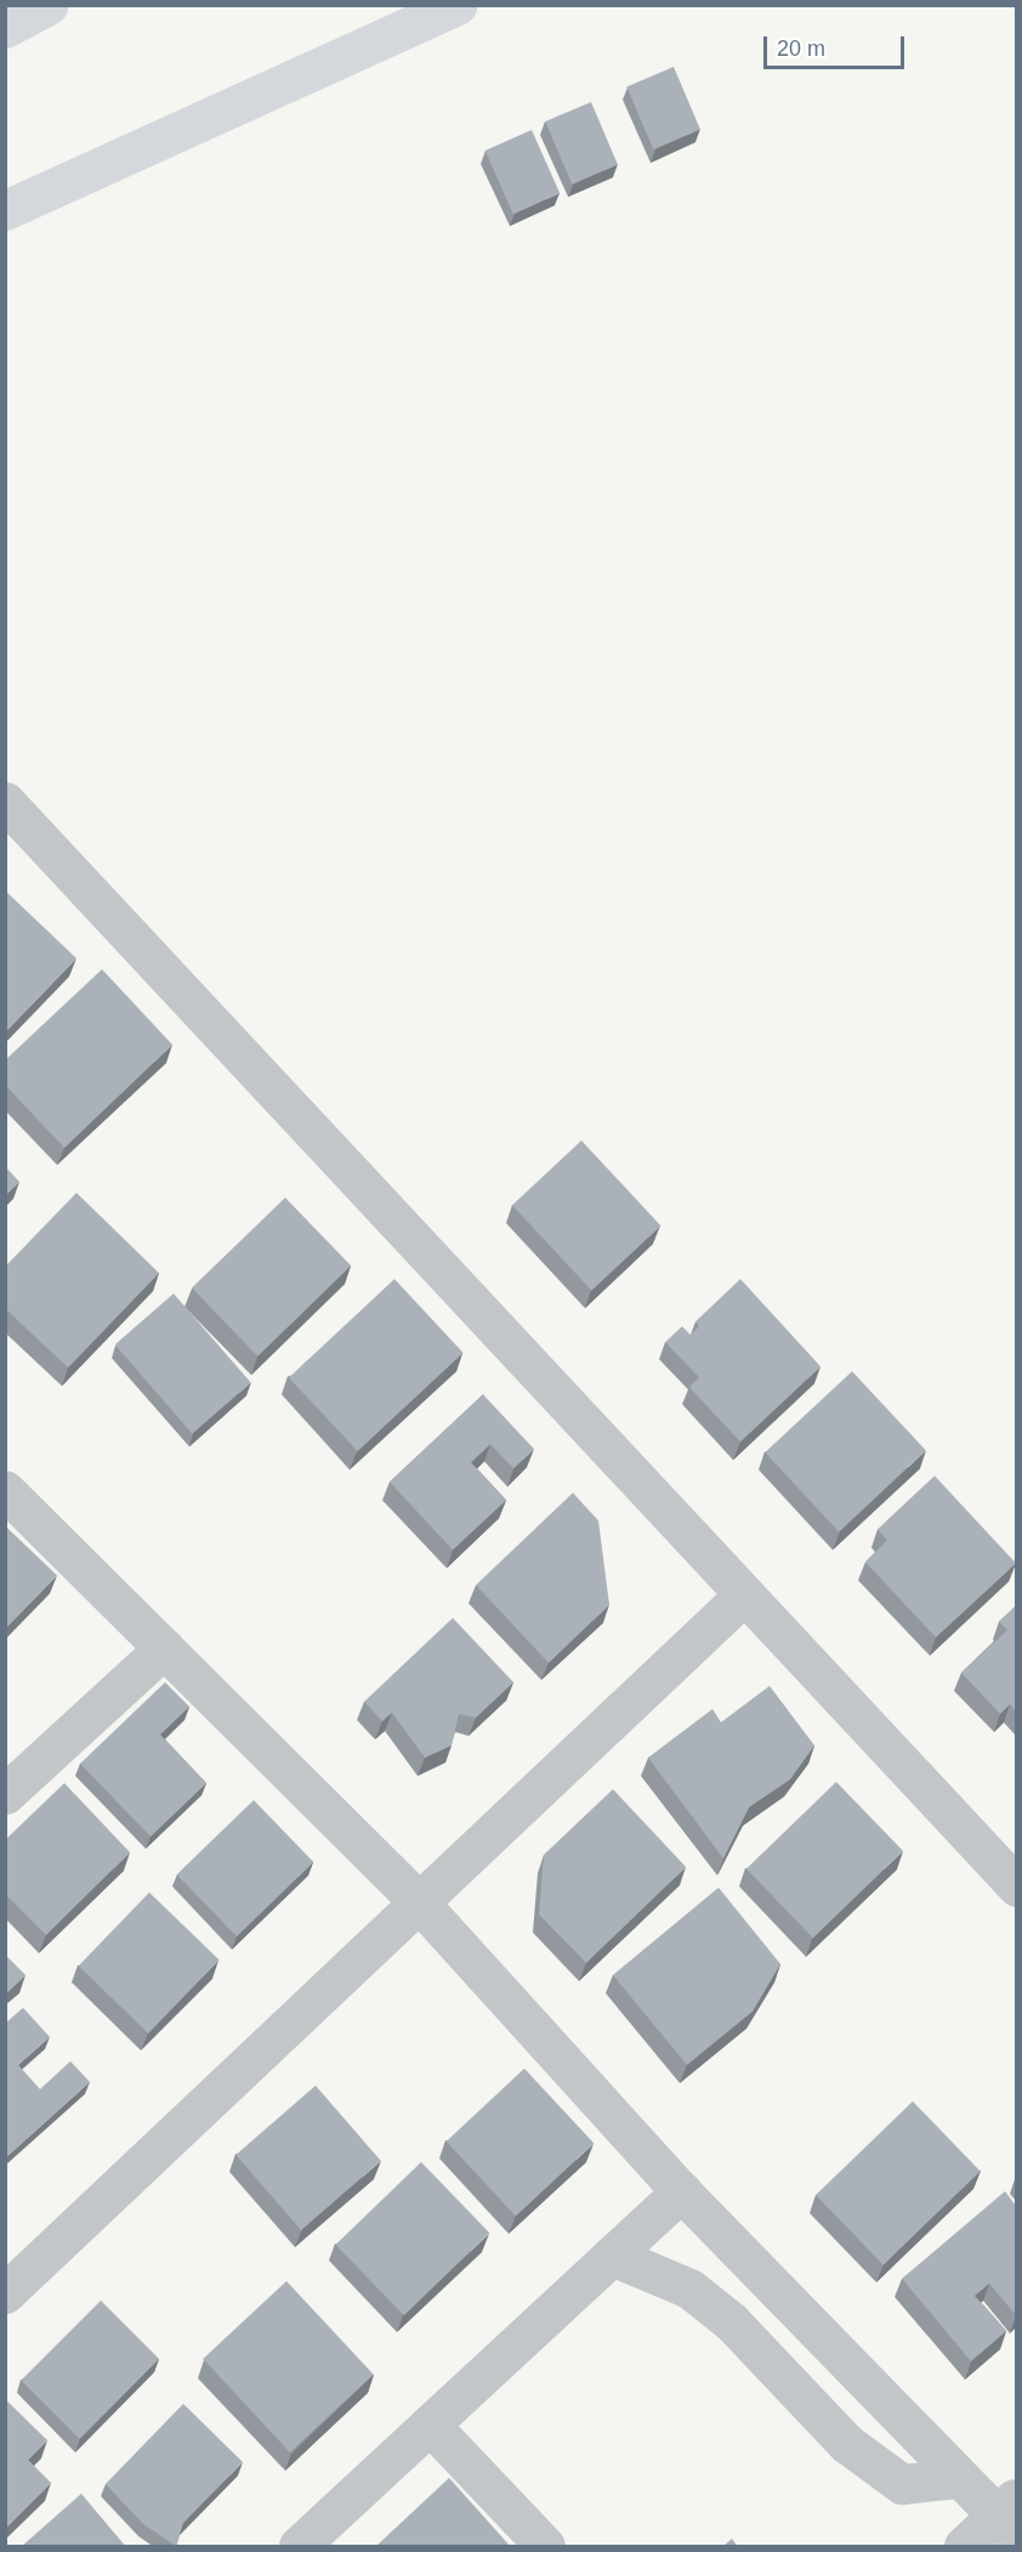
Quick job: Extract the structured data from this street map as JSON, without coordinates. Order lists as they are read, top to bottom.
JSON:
{
  "scale_bar": "20 m"
}
